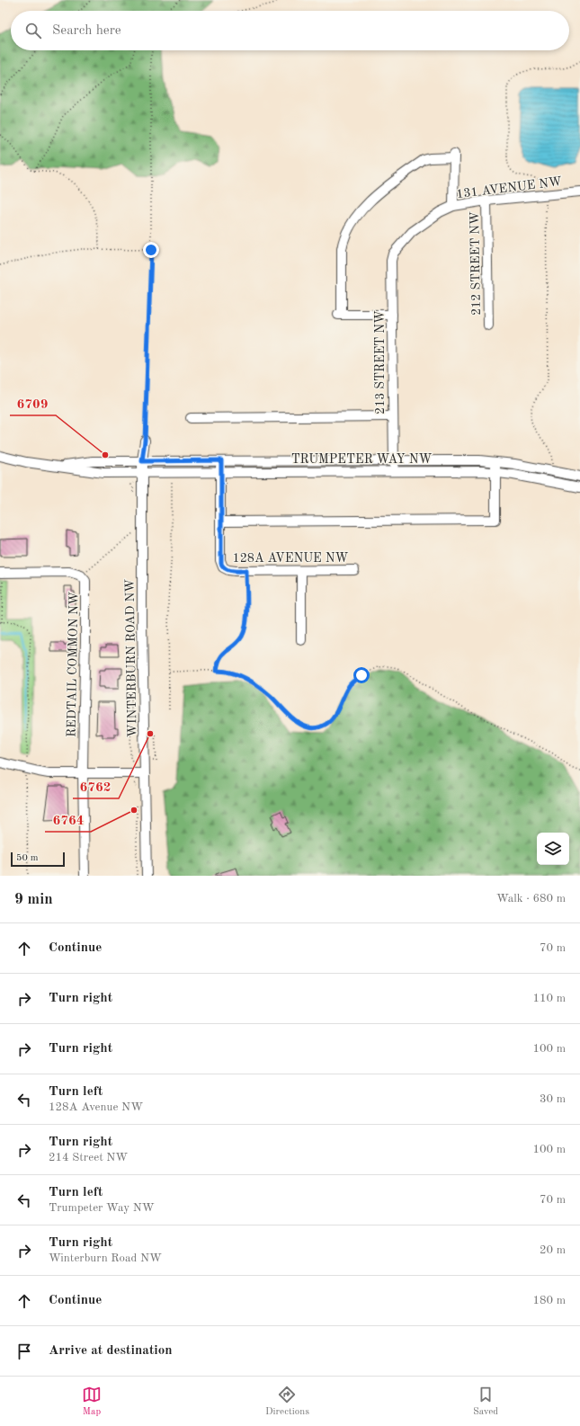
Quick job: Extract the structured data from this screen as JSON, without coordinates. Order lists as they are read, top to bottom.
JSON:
{
  "streets": {
    "street": [
      "131 AVENUE NW",
      "212 STREET NW",
      "213 STREET NW",
      "TRUMPETER WAY NW",
      "128A AVENUE NW",
      "WINTERBURN ROAD NW",
      "REDTAIL COMMON NW"
    ]
  },
  "crossings": [
    ["131 AVENUE NW", "212 STREET NW"],
    ["131 AVENUE NW", "213 STREET NW"],
    ["213 STREET NW", "TRUMPETER WAY NW"],
    ["TRUMPETER WAY NW", "WINTERBURN ROAD NW"]
  ],
  "places": ["6709", "6762", "6764"],
  "scale_bar": "50 m",
  "page": {
    "search": "Search here",
    "scale": "50 m",
    "heading": ["9 min", "Walk · 680 m"],
    "list": [
      ["Continue", "70 m"],
      ["Turn right", "110 m"],
      ["Turn right", "100 m"],
      ["Turn left", "128A Avenue NW", "30 m"],
      ["Turn right", "214 Street NW", "100 m"],
      ["Turn left", "Trumpeter Way NW", "70 m"],
      ["Turn right", "Winterburn Road NW", "20 m"],
      ["Continue", "180 m"],
      "Arrive at destination"
    ],
    "nav": ["Map", "Directions", "Saved"]
  }
}
